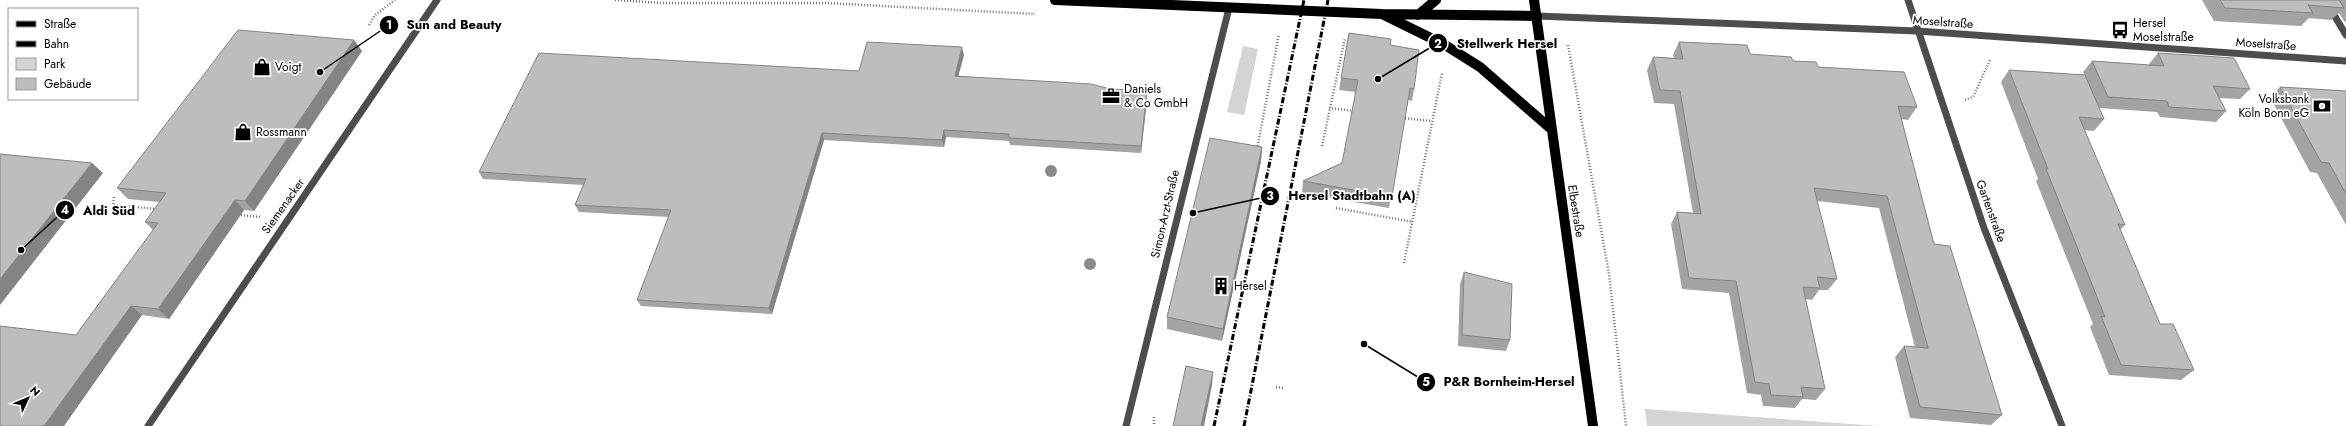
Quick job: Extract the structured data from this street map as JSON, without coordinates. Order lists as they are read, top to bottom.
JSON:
{
  "streets": {
    "main road": ["Elbestraße"],
    "street": [
      "Moselstraße",
      "Siemenacker",
      "Gartenstraße",
      "Simon-Arzt-Straße"
    ]
  },
  "crossings": [
    ["Moselstraße", "Elbestraße"],
    ["Moselstraße", "Gartenstraße"]
  ],
  "places": {
    "bus stop": ["Hersel Moselstraße"],
    "shop": ["Voigt", "Rossmann"],
    "other": [
      "Sun and Beauty",
      "Stellwerk Hersel",
      "Hersel Stadtbahn (A)",
      "Aldi Süd",
      "P&R Bornheim-Hersel"
    ],
    "office": ["Daniels & Co GmbH"],
    "bank": ["Volksbank Köln Bonn eG"],
    "building": ["Hersel"]
  },
  "legend": [
    "Straße",
    "Bahn",
    "Park",
    "Gebäude"
  ],
  "north": "top right"
}
